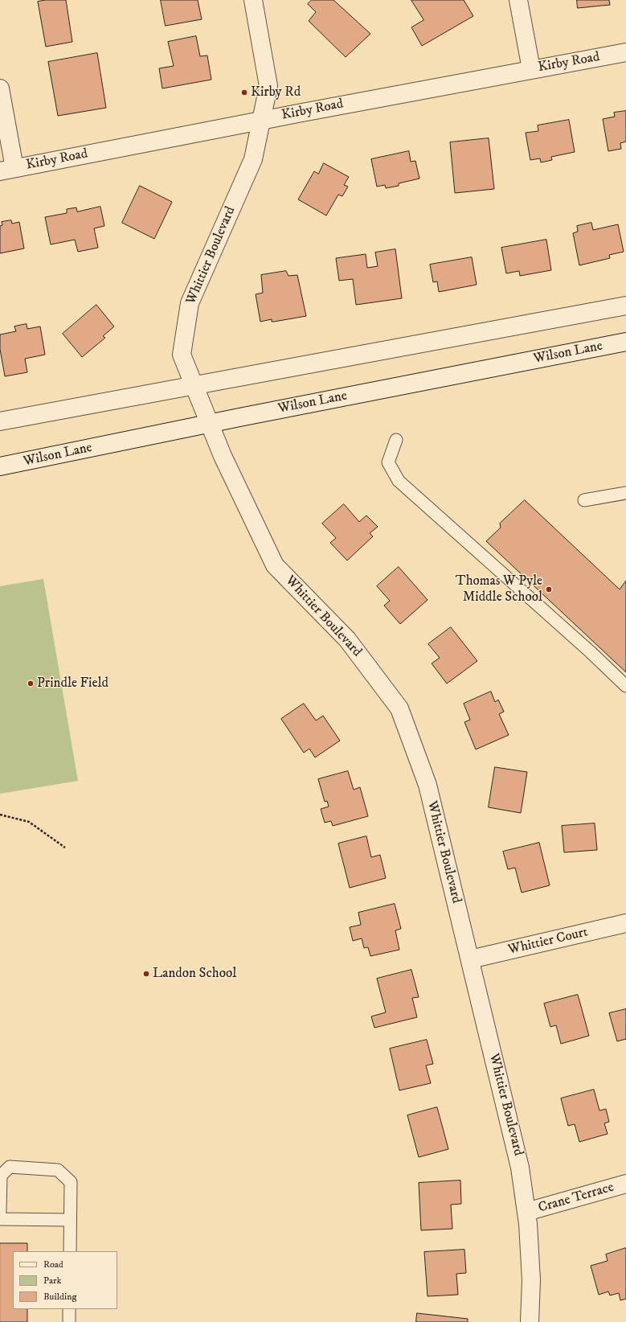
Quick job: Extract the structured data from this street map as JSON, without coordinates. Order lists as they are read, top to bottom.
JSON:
{
  "streets": {
    "street": [
      "Kirby Road",
      "Whittier Boulevard",
      "Wilson Lane",
      "Whittier Court",
      "Crane Terrace"
    ]
  },
  "crossings": [
    ["Kirby Road", "Whittier Boulevard"],
    ["Whittier Boulevard", "Wilson Lane"],
    ["Whittier Boulevard", "Whittier Court"],
    ["Whittier Boulevard", "Crane Terrace"]
  ],
  "places": [
    "Kirby Rd",
    "Thomas W Pyle Middle School",
    "Prindle Field",
    "Landon School"
  ],
  "legend": ["Road", "Park", "Building"]
}
